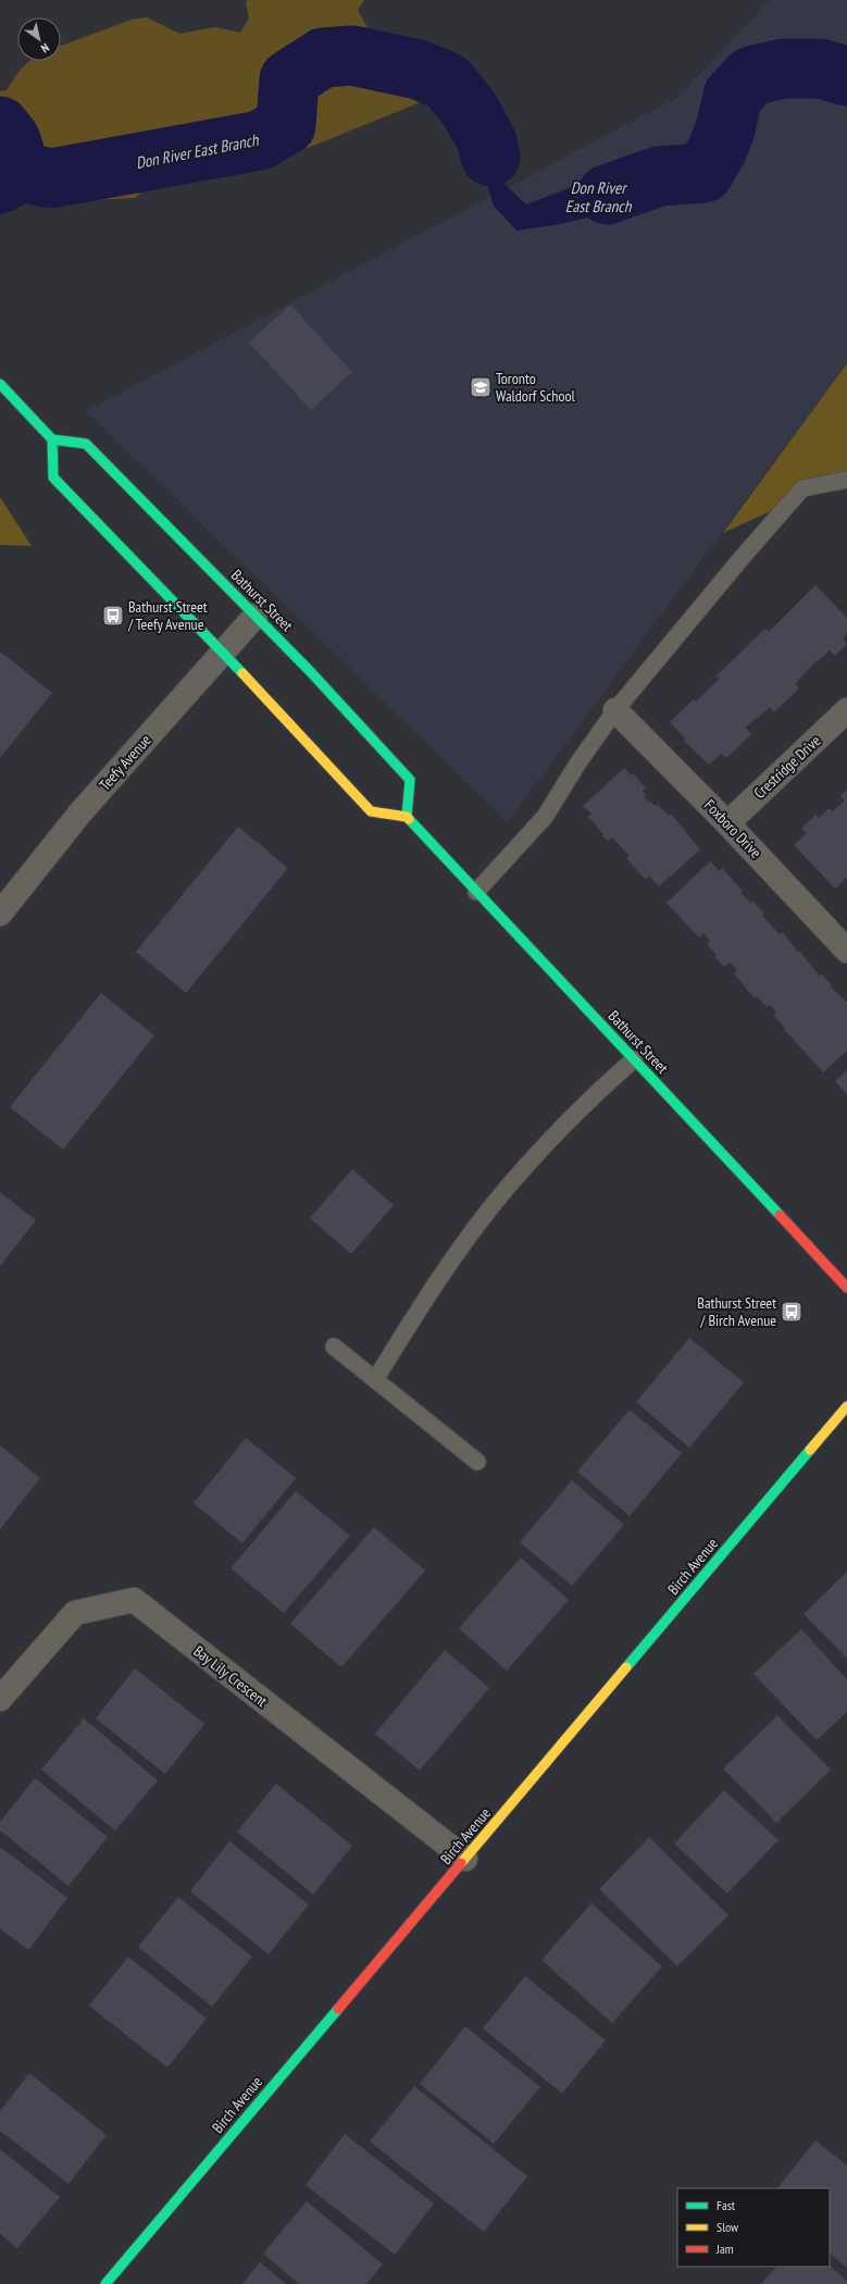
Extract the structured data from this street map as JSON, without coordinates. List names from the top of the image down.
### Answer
{
  "streets": {
    "main road": ["Bathurst Street", "Birch Avenue"],
    "street": [
      "Teefy Avenue",
      "Crestridge Drive",
      "Foxboro Drive",
      "Bay Lily Crescent"
    ]
  },
  "crossings": [
    ["Bathurst Street", "Teefy Avenue"],
    ["Crestridge Drive", "Foxboro Drive"],
    ["Birch Avenue", "Bay Lily Crescent"]
  ],
  "water": ["Don River East Branch"],
  "places": {
    "school or university": ["Toronto Waldorf School"],
    "bus stop": ["Bathurst Street / Teefy Avenue", "Bathurst Street / Birch Avenue"]
  },
  "legend": ["Fast", "Slow", "Jam"],
  "north": "bottom right"
}
